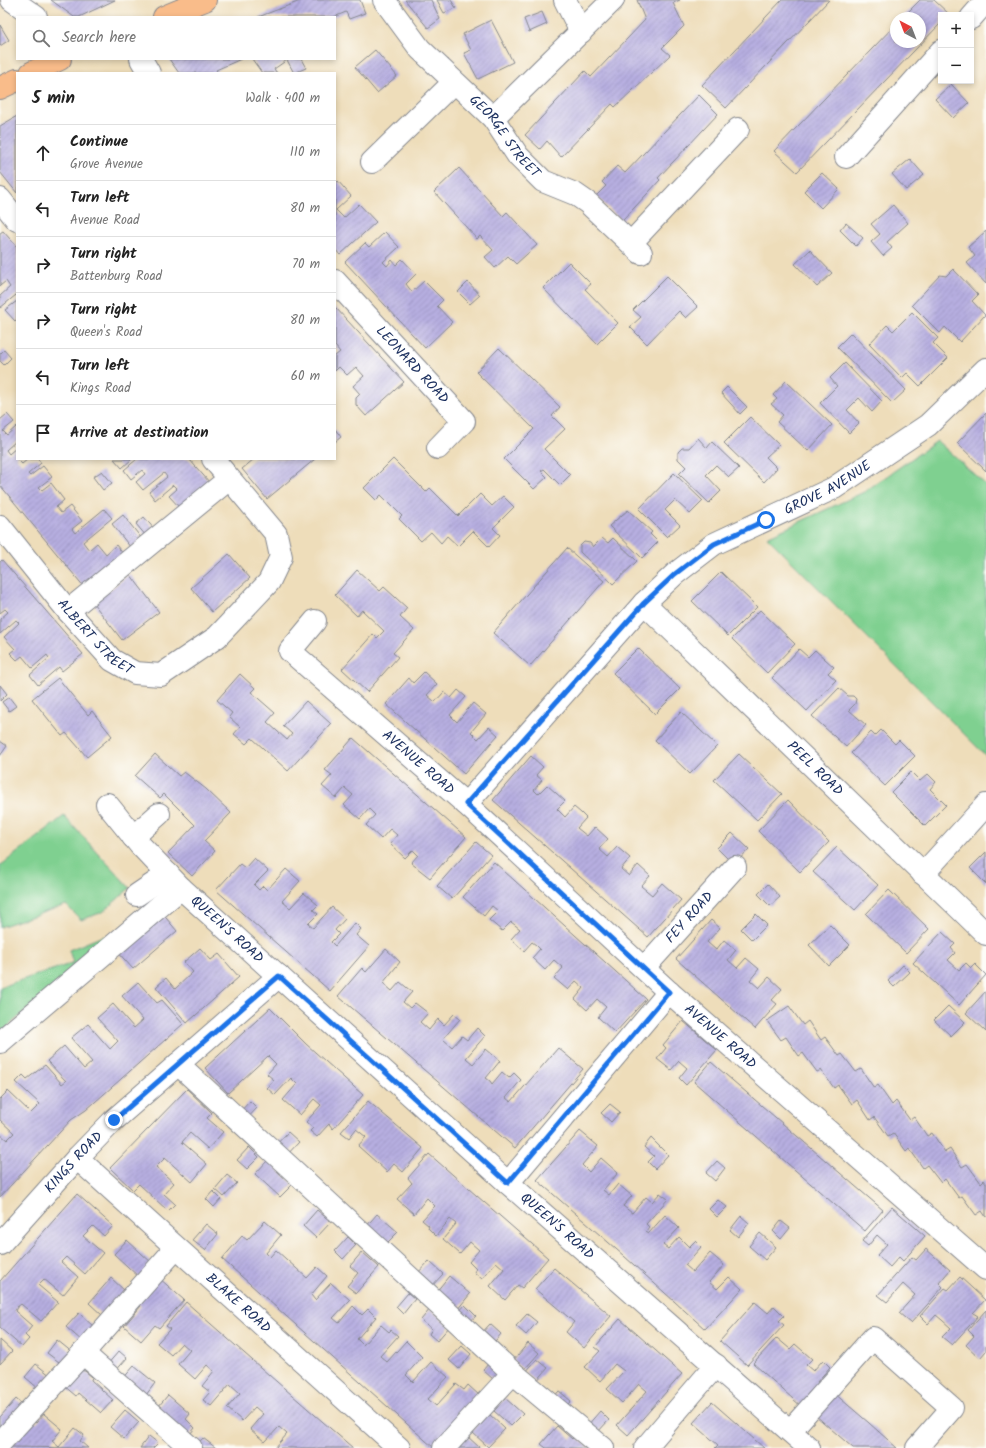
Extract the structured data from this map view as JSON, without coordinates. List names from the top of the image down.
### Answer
{
  "streets": {
    "street": [
      "GEORGE STREET",
      "LEONARD ROAD",
      "GROVE AVENUE",
      "ALBERT STREET",
      "AVENUE ROAD",
      "PEEL ROAD",
      "FEY ROAD",
      "QUEEN'S ROAD",
      "KINGS ROAD",
      "BLAKE ROAD"
    ]
  },
  "crossings": [
    ["GROVE AVENUE", "AVENUE ROAD"],
    ["GROVE AVENUE", "PEEL ROAD"],
    ["AVENUE ROAD", "FEY ROAD"],
    ["QUEEN'S ROAD", "KINGS ROAD"],
    ["KINGS ROAD", "BLAKE ROAD"]
  ],
  "north": "top left",
  "page": {
    "map_buttons": ["+", "−"],
    "search": "Search here",
    "heading": ["5 min", "Walk · 400 m"],
    "list": [
      ["Continue", "Grove Avenue", "110 m"],
      ["Turn left", "Avenue Road", "80 m"],
      ["Turn right", "Battenburg Road", "70 m"],
      ["Turn right", "Queen's Road", "80 m"],
      ["Turn left", "Kings Road", "60 m"],
      "Arrive at destination"
    ]
  }
}
